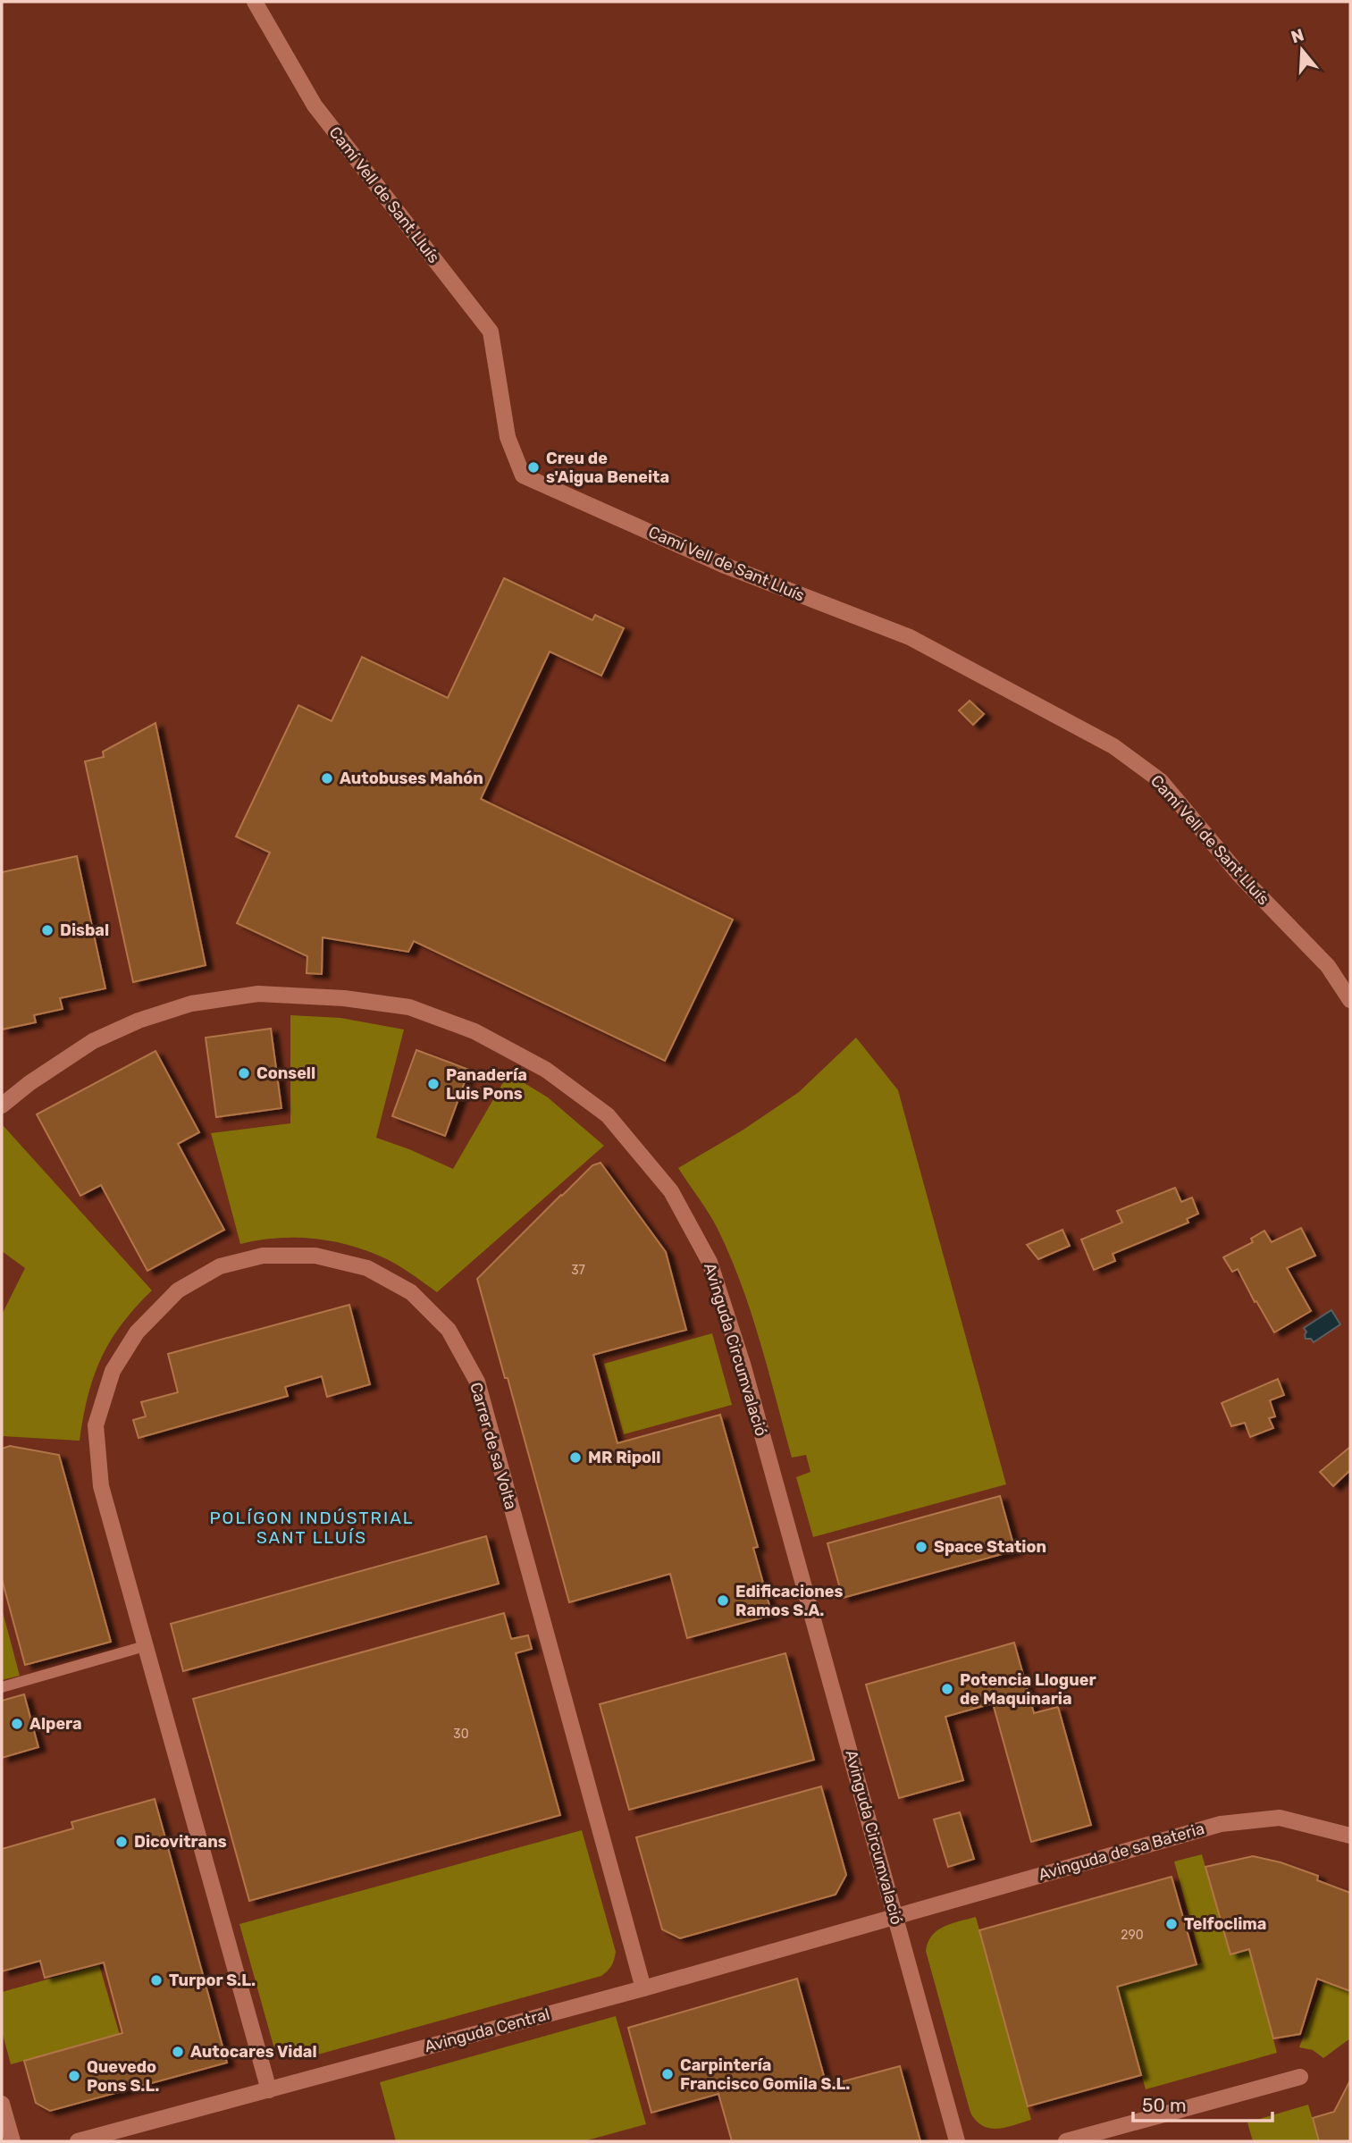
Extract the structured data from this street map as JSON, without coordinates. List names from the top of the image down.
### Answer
{
  "streets": {
    "street": [
      "Camí Vell de Sant Lluís",
      "Avinguda Circumvalació",
      "Carrer de sa Volta",
      "Avinguda de sa Bateria",
      "Avinguda Central"
    ]
  },
  "crossings": [
    ["Avinguda Circumvalació", "Avinguda de sa Bateria"],
    ["Avinguda Circumvalació", "Avinguda Central"],
    ["Carrer de sa Volta", "Avinguda Central"],
    ["Avinguda de sa Bateria", "Avinguda Central"]
  ],
  "districts": ["POLÍGON INDÚSTRIAL SANT LLUÍS"],
  "places": [
    "Creu de s'Aigua Beneita",
    "Autobuses Mahón",
    "Disbal",
    "Consell",
    "Panadería Luis Pons",
    "MR Ripoll",
    "Space Station",
    "Edificaciones Ramos S.A.",
    "Potencia Lloguer de Maquinaria",
    "Alpera",
    "Dicovitrans",
    "Telfoclima",
    "Turpor S.L.",
    "Autocares Vidal",
    "Carpintería Francisco Gomila S.L.",
    "Quevedo Pons S.L."
  ],
  "house_numbers": ["37", "30", "290"],
  "scale_bar": "50 m",
  "north": "top"
}
